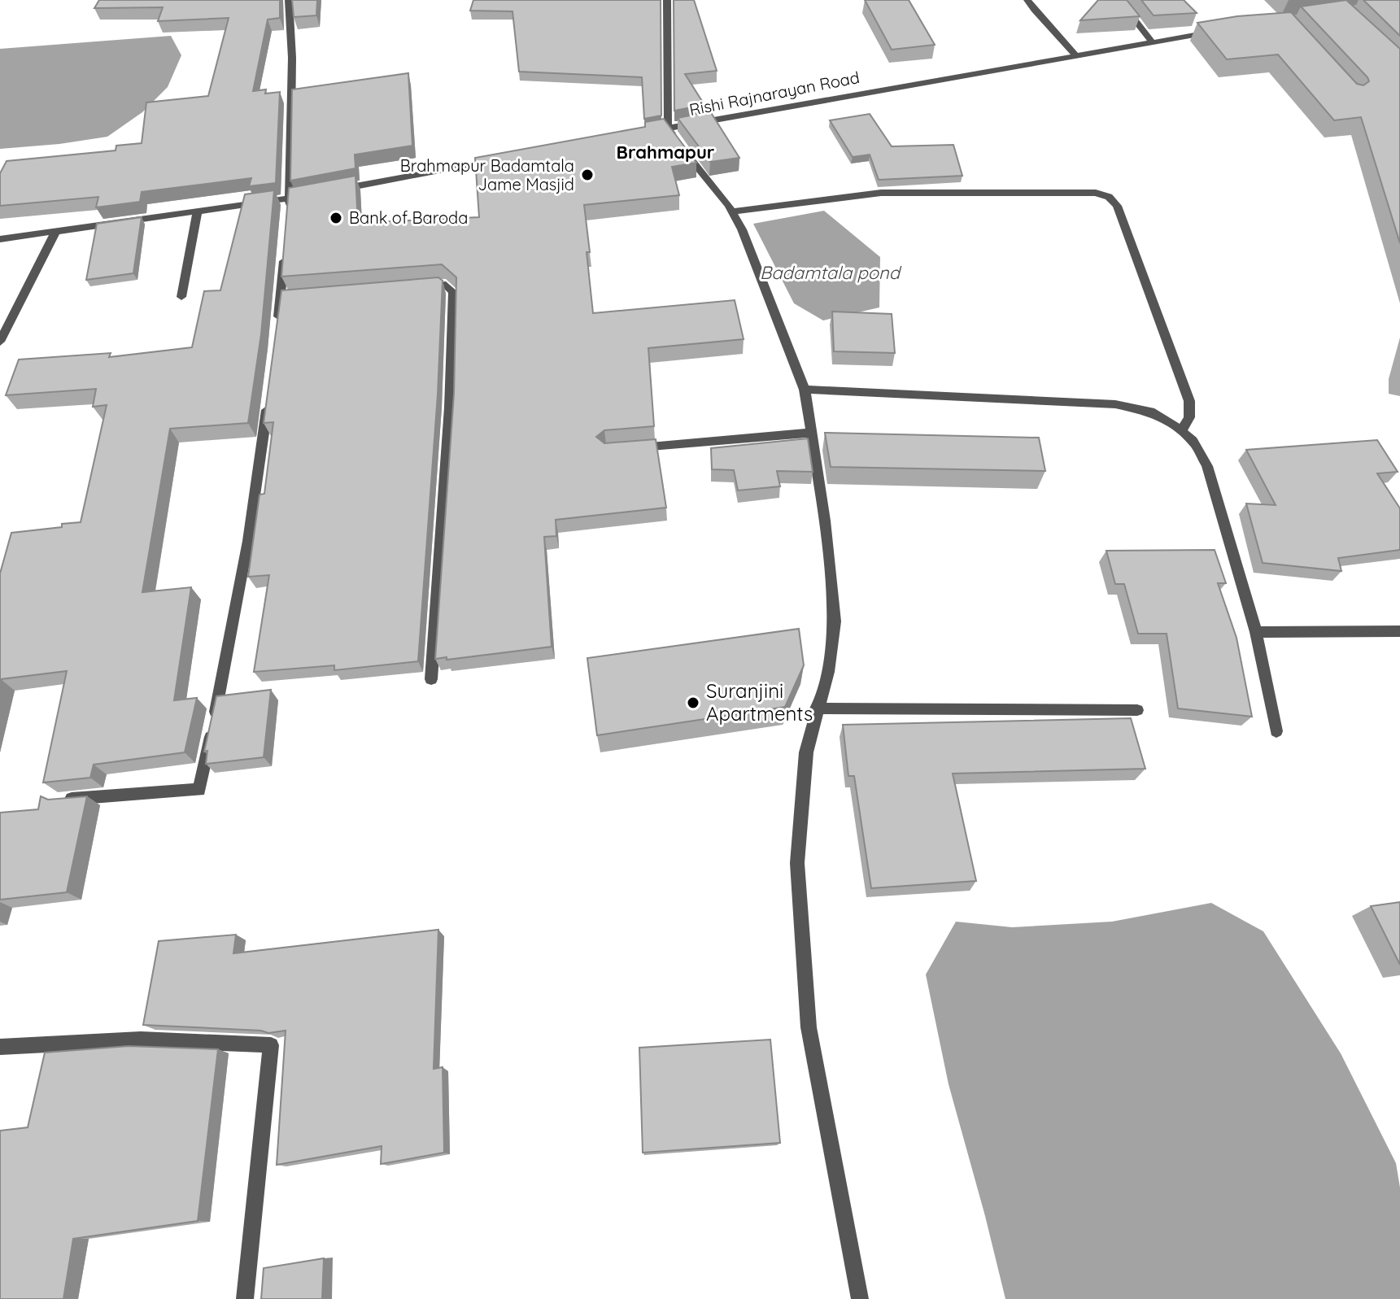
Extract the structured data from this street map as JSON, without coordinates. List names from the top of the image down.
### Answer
{
  "streets": {
    "street": ["Rishi Rajnarayan Road"]
  },
  "districts": ["Brahmapur"],
  "water": ["Badamtala pond"],
  "places": ["Brahmapur Badamtala Jame Masjid", "Bank of Baroda", "Suranjini Apartments"]
}
